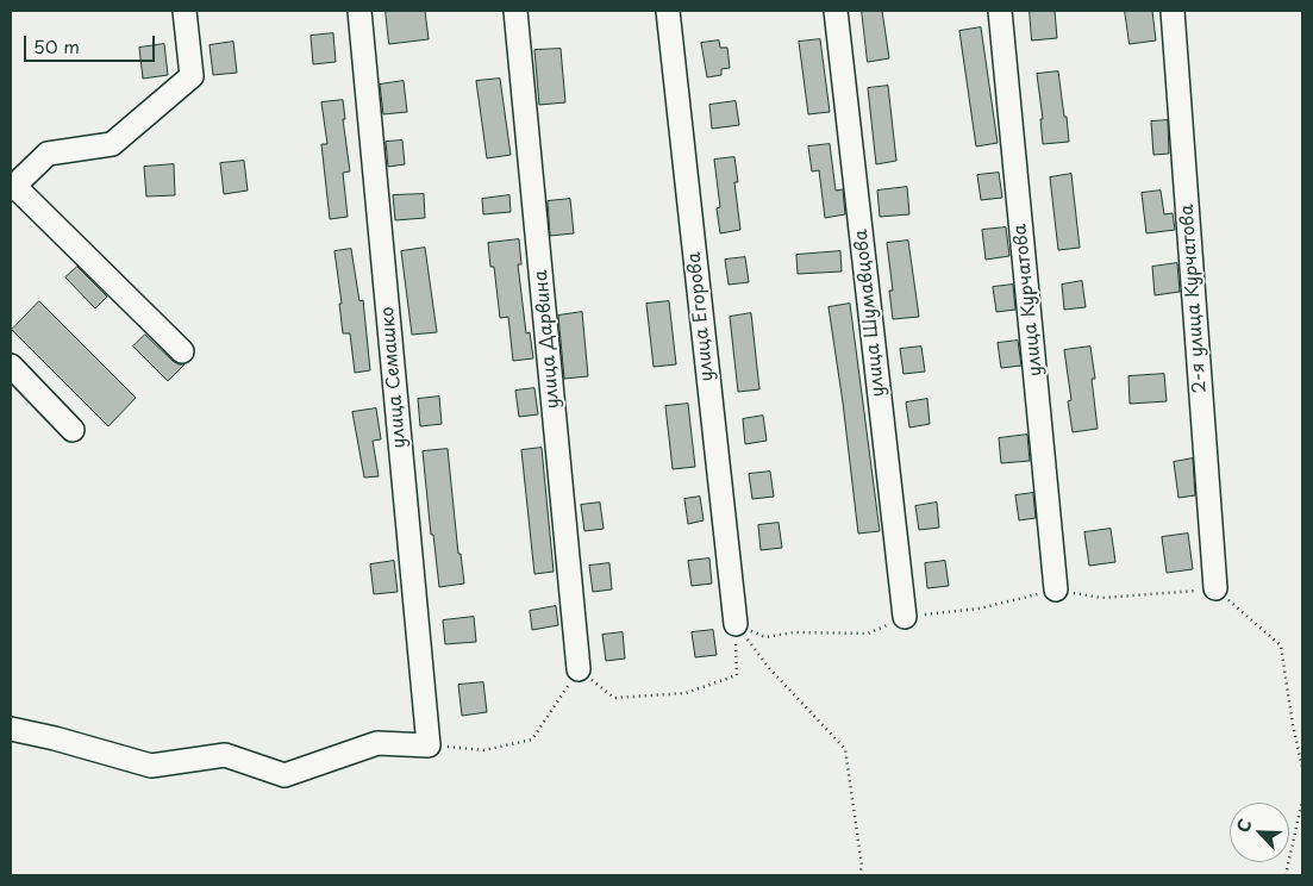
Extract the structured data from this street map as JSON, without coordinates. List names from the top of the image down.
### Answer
{
  "streets": {
    "street": [
      "2-я улица Курчатова",
      "улица Курчатова",
      "улица Шумавцова",
      "улица Егорова",
      "улица Дарвина",
      "улица Семашко"
    ]
  },
  "scale_bar": "50 m",
  "north": "top left"
}
